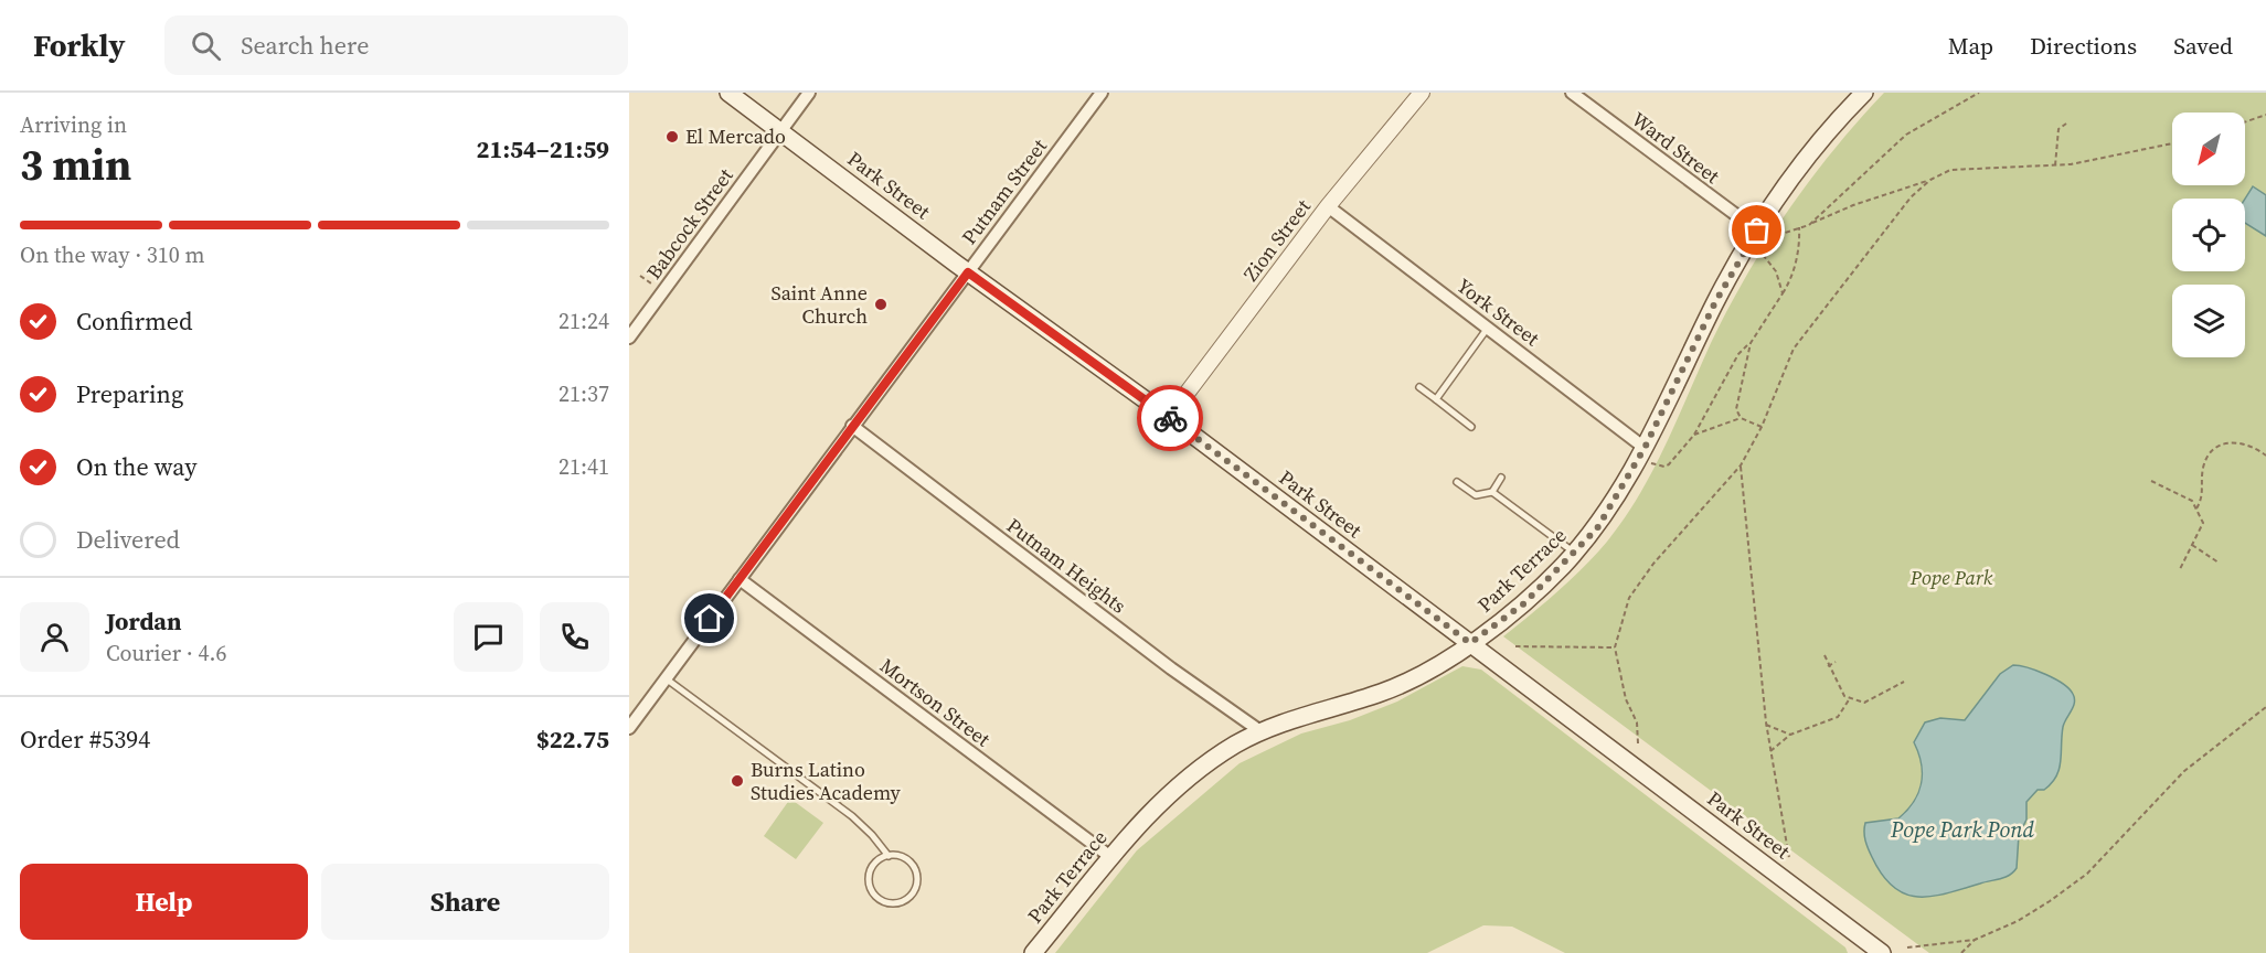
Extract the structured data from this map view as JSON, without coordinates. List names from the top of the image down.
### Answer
{
  "streets": {
    "main road": ["Park Street", "Park Terrace"],
    "street": [
      "Ward Street",
      "Putnam Street",
      "Babcock Street",
      "Zion Street",
      "York Street",
      "Putnam Heights",
      "Mortson Street"
    ]
  },
  "crossings": [
    ["Ward Street", "Park Terrace"],
    ["Park Street", "Putnam Street"],
    ["Park Street", "Babcock Street"],
    ["Park Street", "Zion Street"],
    ["Park Street", "Park Terrace"],
    ["Putnam Street", "Putnam Heights"],
    ["Putnam Street", "Mortson Street"],
    ["Zion Street", "York Street"],
    ["York Street", "Park Terrace"],
    ["Putnam Heights", "Park Terrace"],
    ["Park Terrace", "Mortson Street"]
  ],
  "water": ["Pope Park Pond"],
  "parks": ["Pope Park"],
  "places": ["El Mercado", "Saint Anne Church", "Burns Latino Studies Academy"],
  "north": "bottom left",
  "page": {
    "header": "Forkly",
    "search": "Search here",
    "nav": ["Map", "Directions", "Saved"],
    "heading": ["3 min", "Arriving in", "21:54–21:59"],
    "panel": [
      "Jordan",
      "Courier · 4.6",
      "Order #5394",
      "$22.75"
    ],
    "bar": "On the way · 310 m",
    "list": [
      ["Confirmed", "21:24"],
      ["Preparing", "21:37"],
      ["On the way", "21:41"],
      "Delivered"
    ],
    "buttons": ["Help", "Share"]
  }
}
